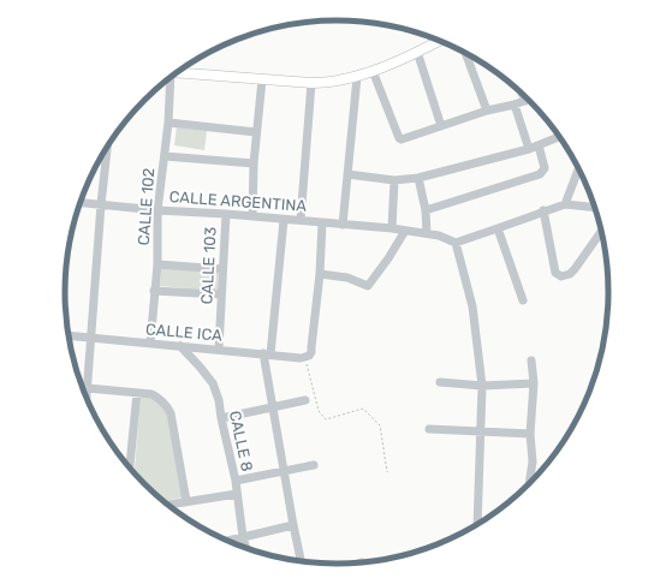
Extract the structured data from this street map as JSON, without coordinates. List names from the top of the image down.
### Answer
{
  "streets": {
    "street": [
      "CALLE ARGENTINA",
      "CALLE 102",
      "CALLE 103",
      "CALLE ICA",
      "CALLE 8"
    ]
  },
  "crossings": [
    ["CALLE ARGENTINA", "CALLE 102"],
    ["CALLE ARGENTINA", "CALLE 103"],
    ["CALLE 102", "CALLE ICA"],
    ["CALLE 103", "CALLE ICA"],
    ["CALLE ICA", "CALLE 8"]
  ]
}
